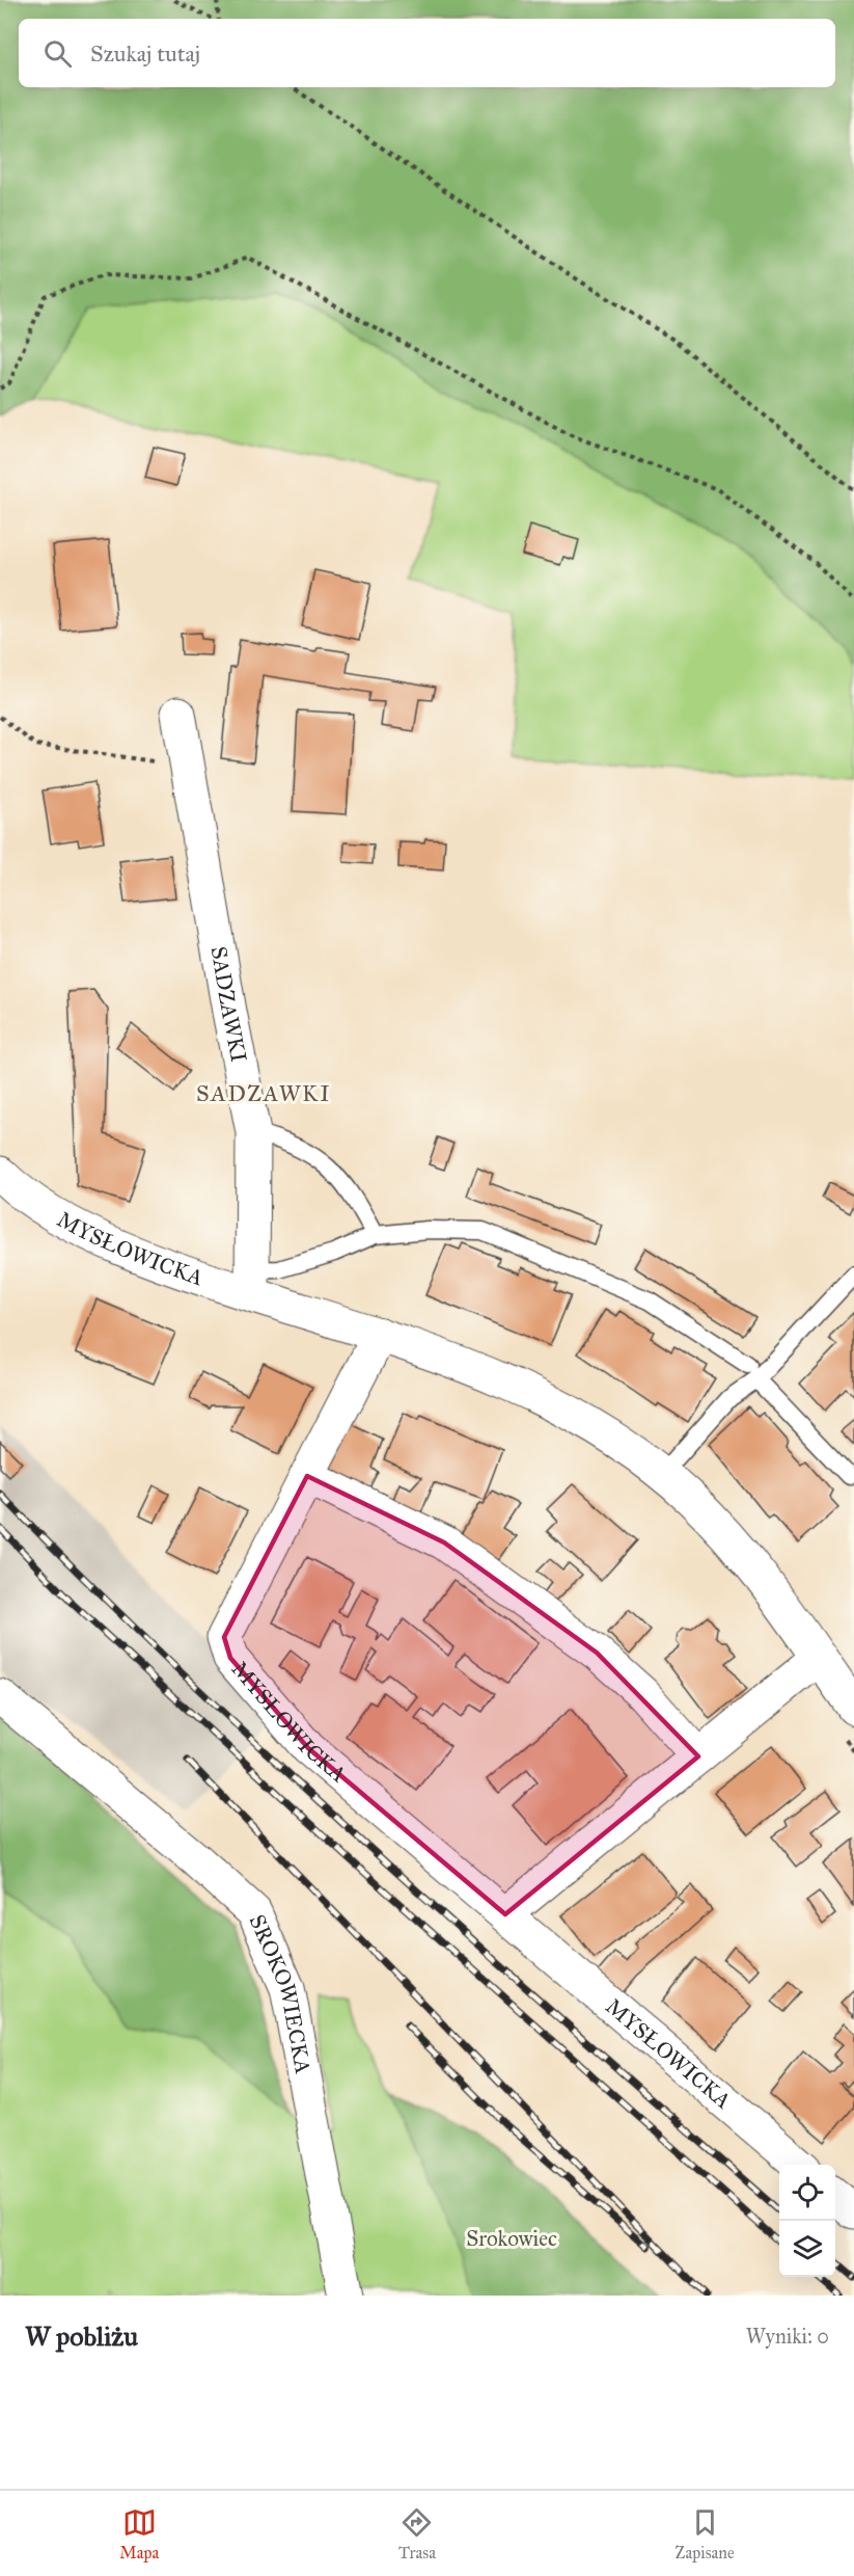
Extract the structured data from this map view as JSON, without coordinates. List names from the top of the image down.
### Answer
{
  "streets": {
    "street": ["SADZAWKI", "MYSŁOWICKA", "SROKOWIECKA"]
  },
  "crossings": [
    ["SADZAWKI", "MYSŁOWICKA"]
  ],
  "districts": ["SADZAWKI"],
  "parks": ["Srokowiec"],
  "page": {
    "search": "Szukaj tutaj",
    "heading": ["W pobliżu", "Wyniki: 0"],
    "nav": ["Mapa", "Trasa", "Zapisane"]
  }
}
